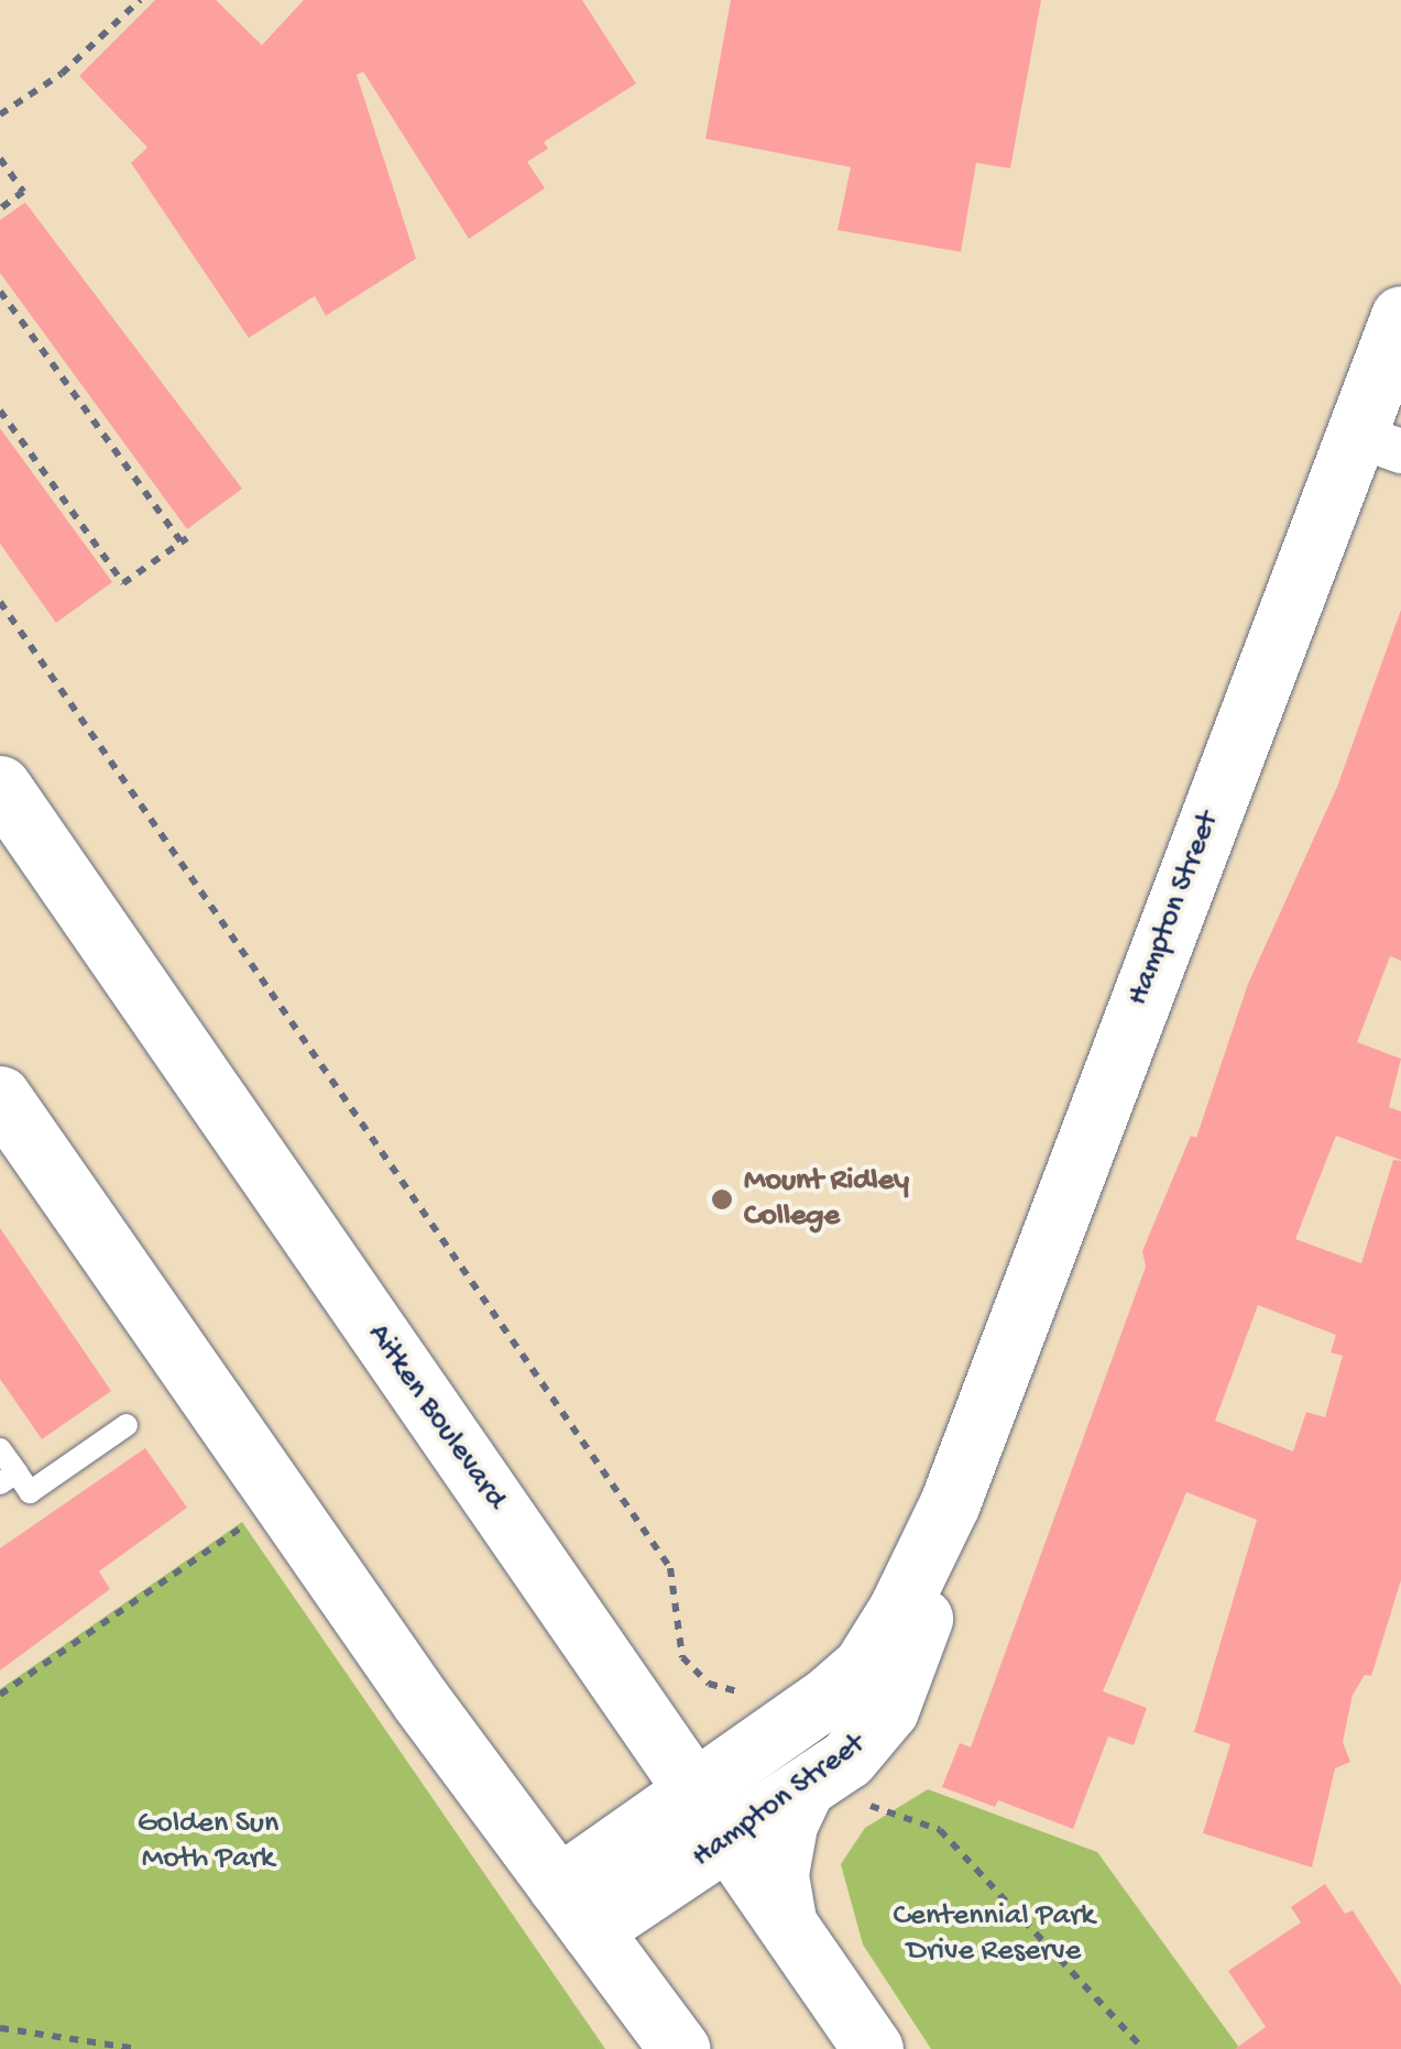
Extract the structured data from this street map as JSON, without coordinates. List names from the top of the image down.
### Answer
{
  "streets": {
    "main road": ["Hampton Street", "Aitken Boulevard"]
  },
  "crossings": [
    ["Hampton Street", "Aitken Boulevard"]
  ],
  "parks": ["Golden Sun Moth Park", "Centennial Park Drive Reserve"],
  "places": ["Mount Ridley College"]
}
